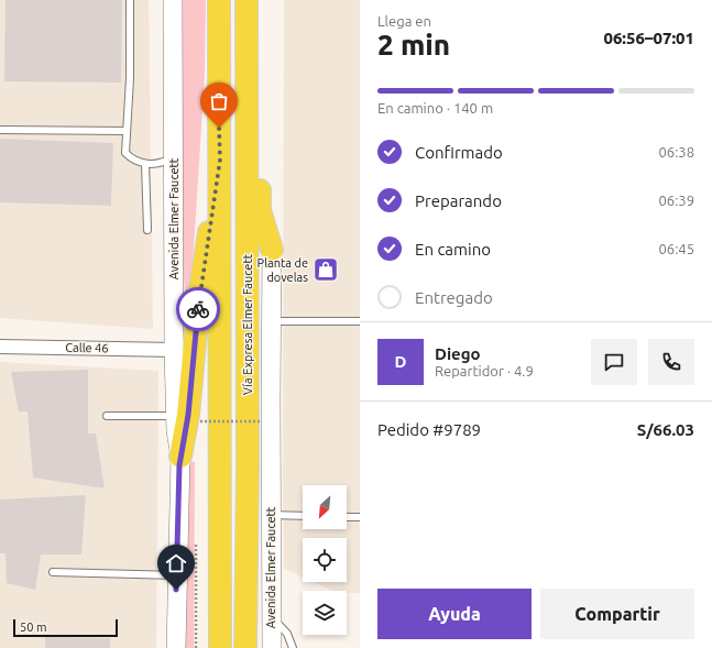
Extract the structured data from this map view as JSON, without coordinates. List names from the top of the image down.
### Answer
{
  "streets": {
    "highway": ["Vía Expresa Elmer Faucett"],
    "main road": ["Avenida Elmer Faucett"],
    "street": ["Calle 46"]
  },
  "crossings": [
    ["Avenida Elmer Faucett", "Calle 46"]
  ],
  "places": {
    "shop": ["Planta de dovelas"]
  },
  "scale_bar": "50 m",
  "north": "bottom left",
  "page": {
    "heading": ["2 min", "Llega en", "06:56–07:01"],
    "panel": [
      "Diego",
      "Repartidor · 4.9",
      "Pedido #9789",
      "S/66.03"
    ],
    "bar": "En camino · 140 m",
    "list": [
      ["Confirmado", "06:38"],
      ["Preparando", "06:39"],
      ["En camino", "06:45"],
      "Entregado"
    ],
    "round": "D",
    "buttons": ["Ayuda", "Compartir"],
    "scale": "50 m"
  }
}
